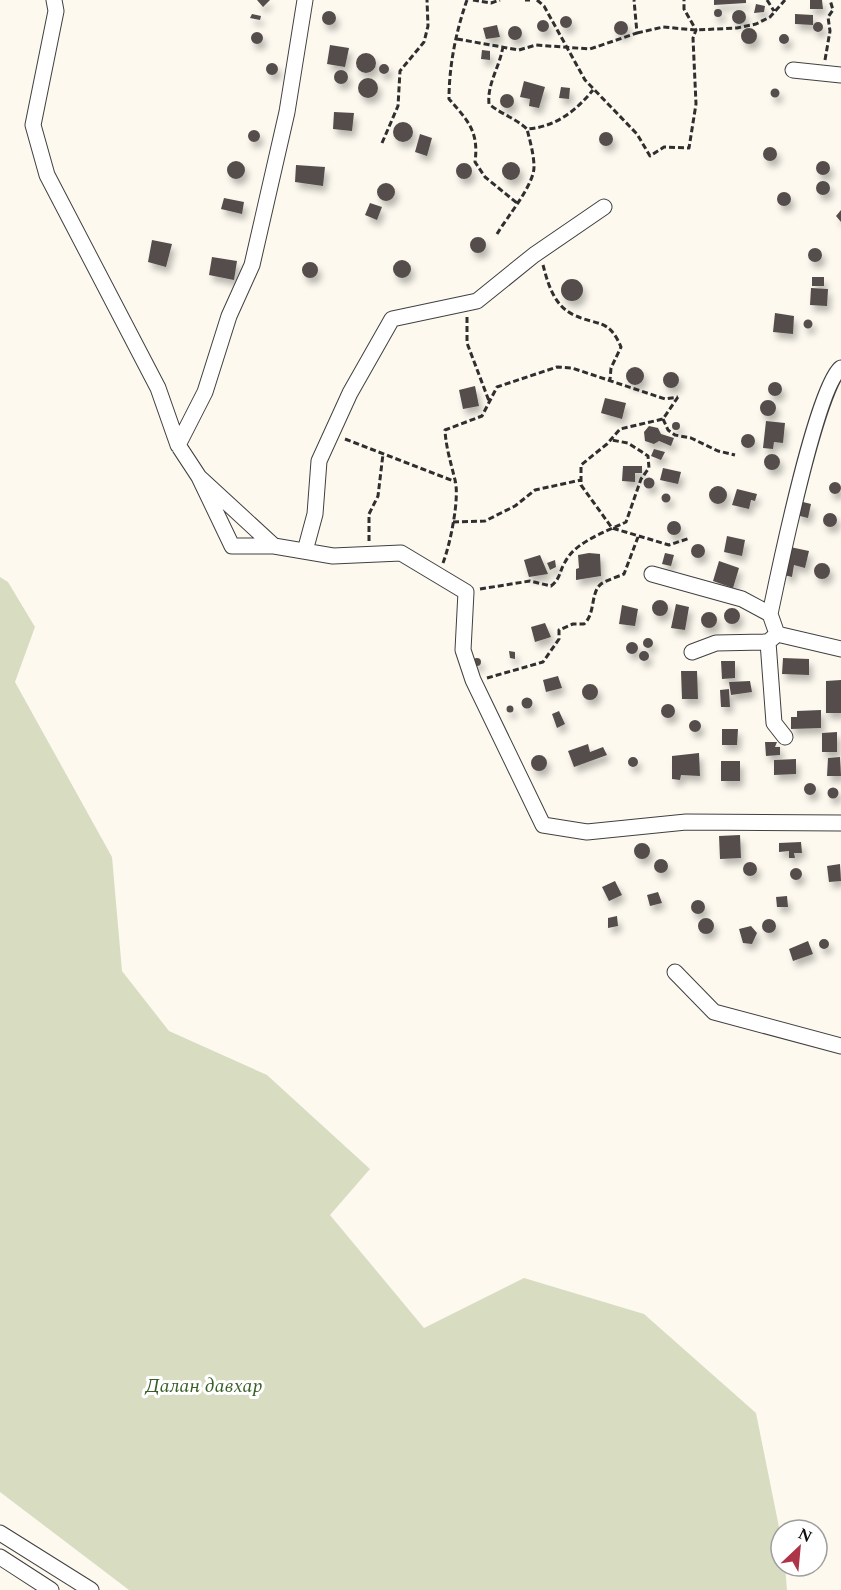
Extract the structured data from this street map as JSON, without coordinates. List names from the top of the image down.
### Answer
{
  "parks": ["Далан давхар"],
  "north": "top right"
}
